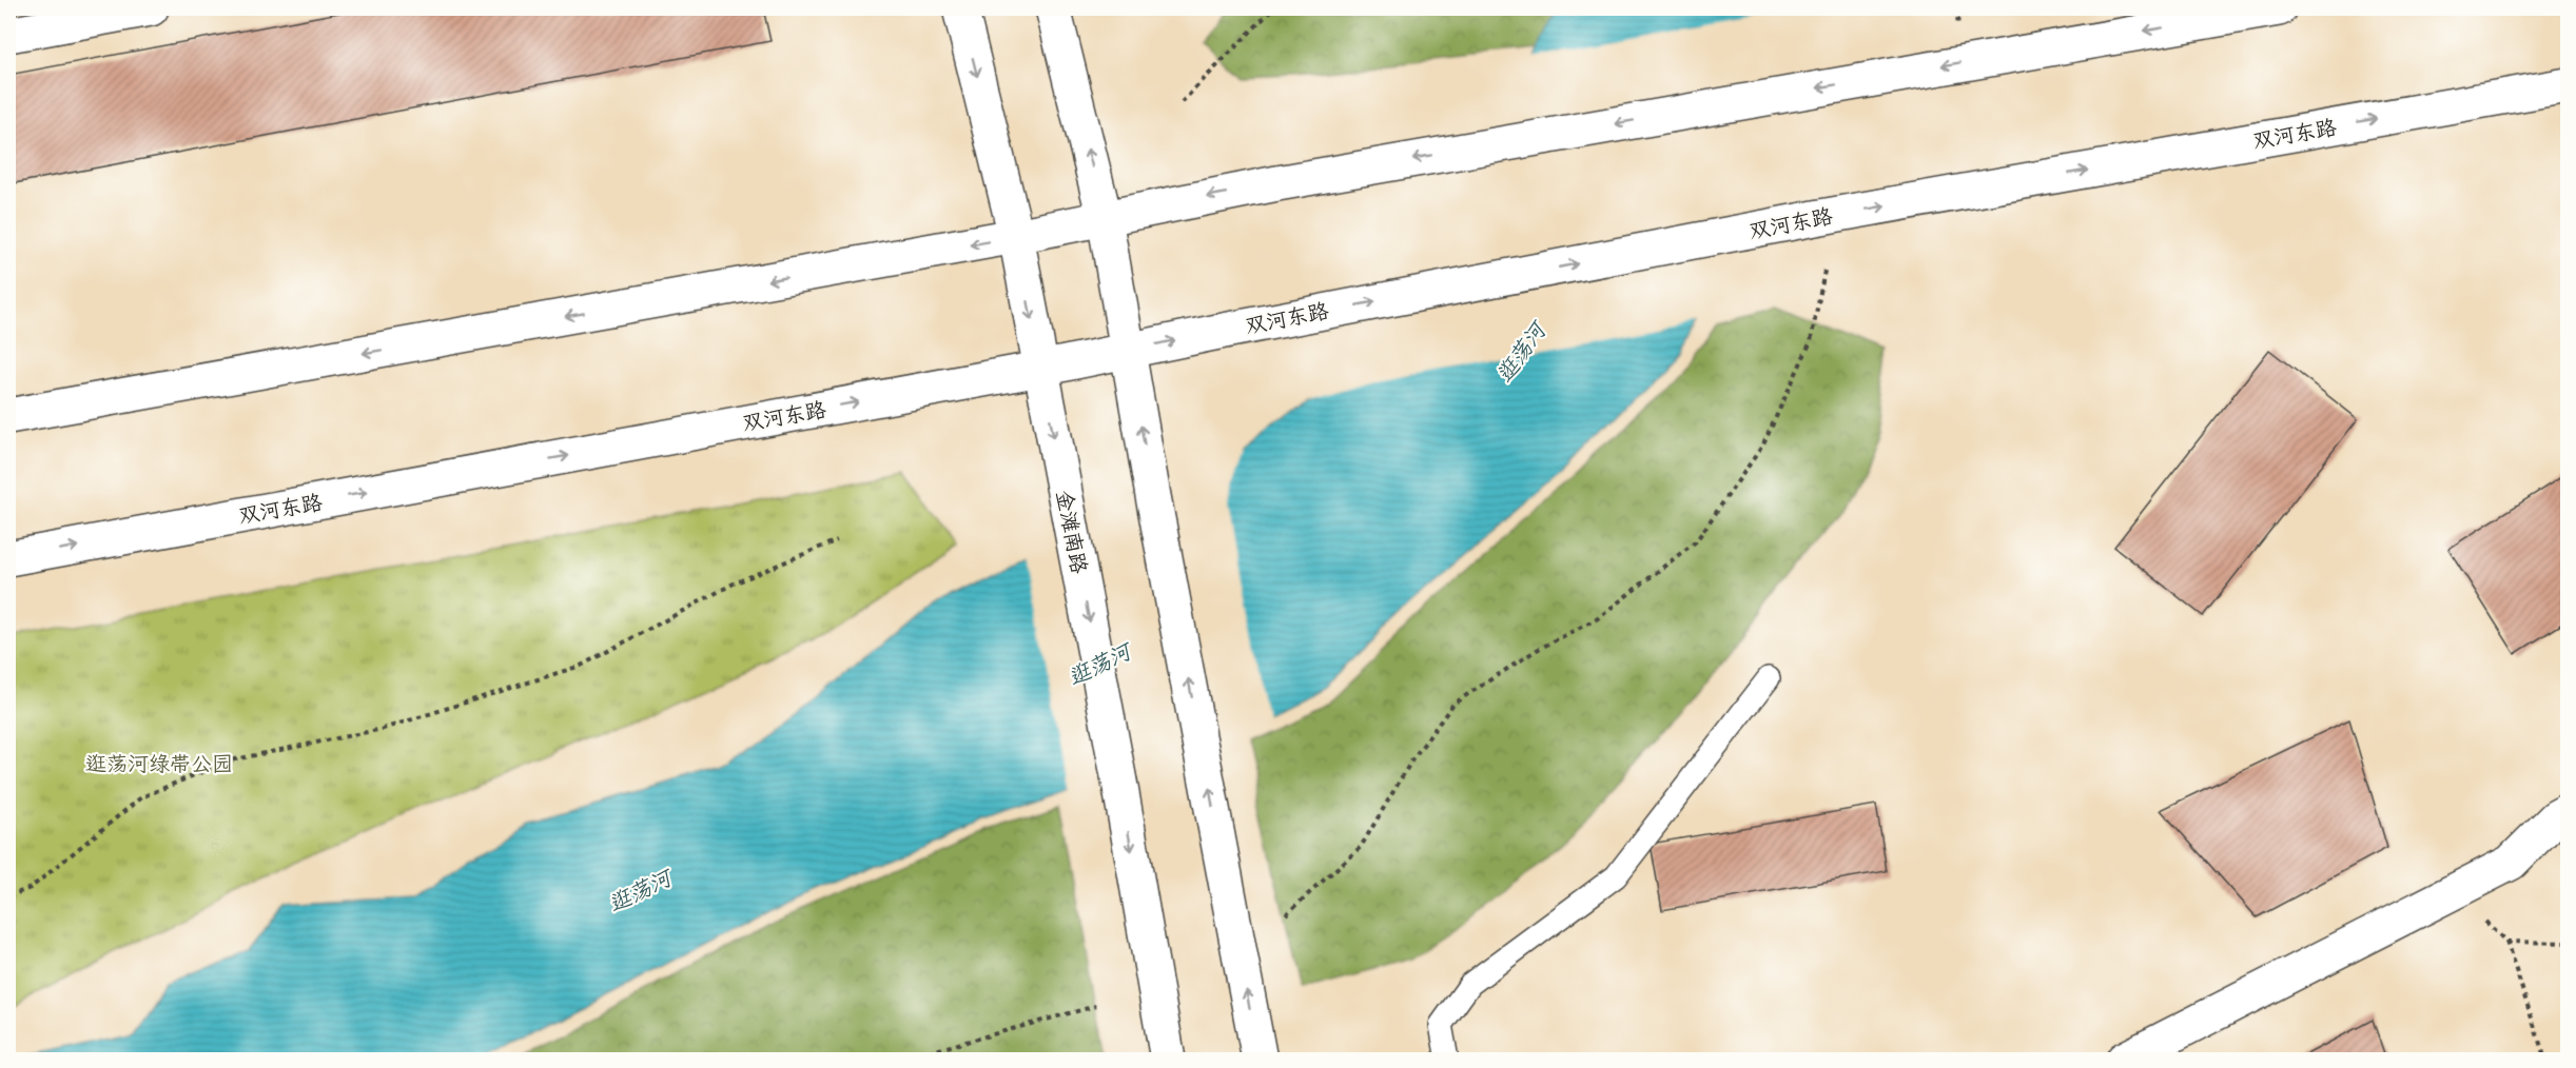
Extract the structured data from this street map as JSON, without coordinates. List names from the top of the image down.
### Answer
{
  "streets": {
    "street": ["双河东路", "金滩南路"]
  },
  "crossings": [
    ["双河东路", "金滩南路"]
  ],
  "water": ["逛荡河"],
  "parks": ["逛荡河绿带公园"]
}
